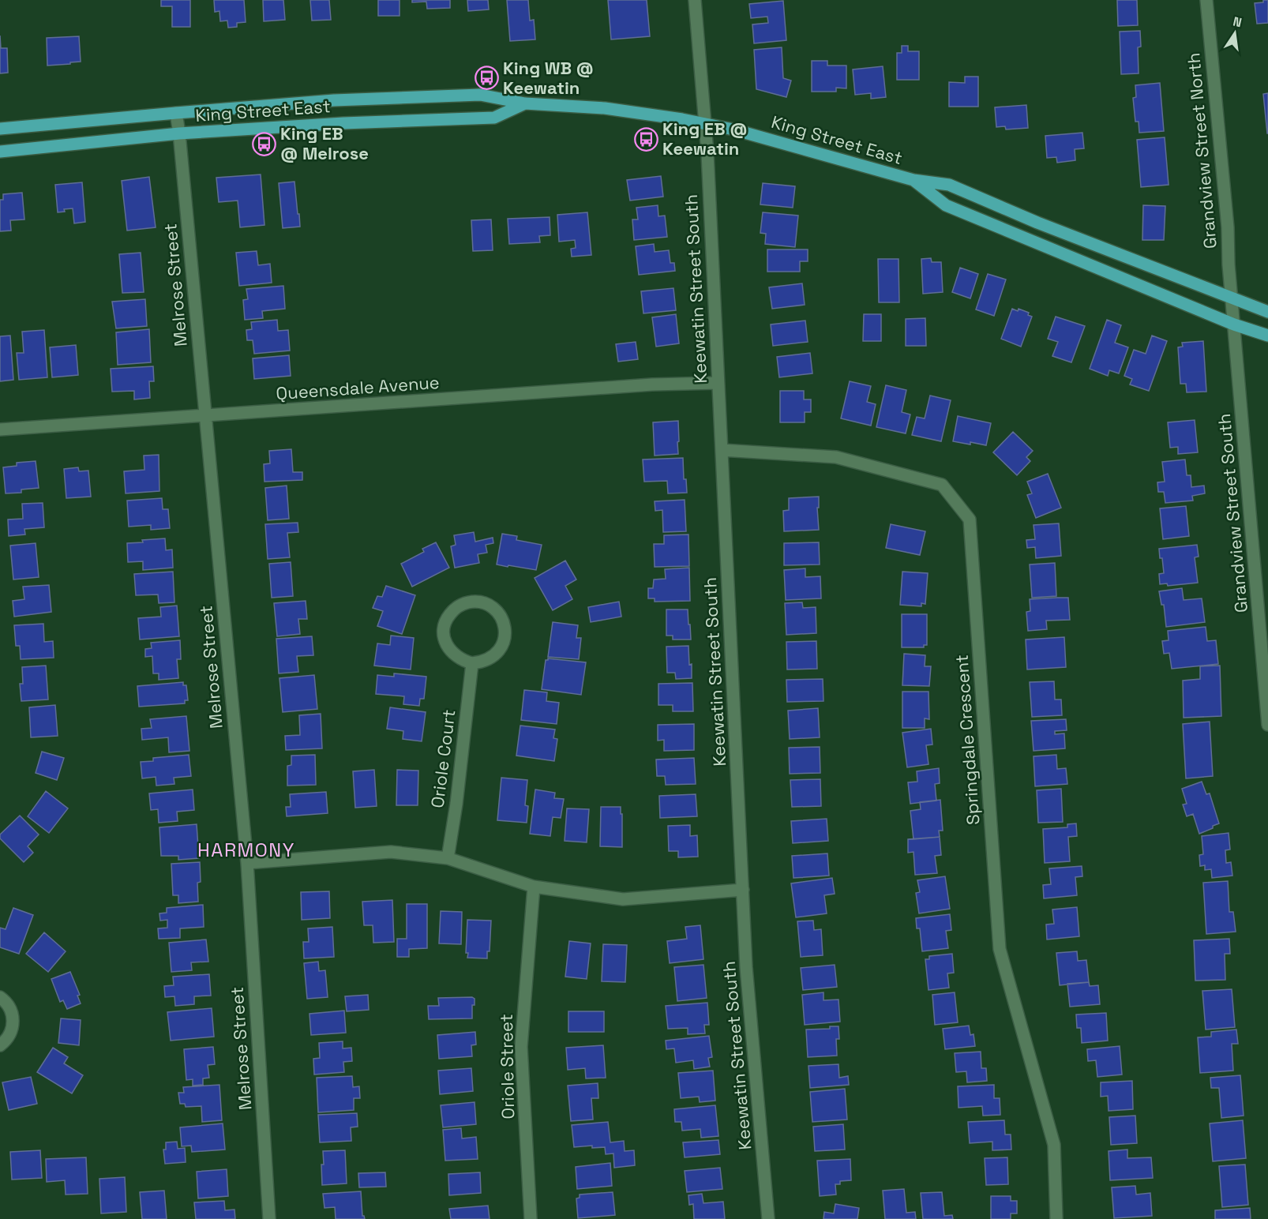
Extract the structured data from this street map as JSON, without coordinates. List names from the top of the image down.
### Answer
{
  "streets": {
    "main road": ["King Street East"],
    "street": [
      "Grandview Street North",
      "Melrose Street",
      "Keewatin Street South",
      "Queensdale Avenue",
      "Grandview Street South",
      "Springdale Crescent",
      "Oriole Court",
      "Oriole Street"
    ]
  },
  "crossings": [
    ["King Street East", "Grandview Street North"],
    ["King Street East", "Melrose Street"],
    ["King Street East", "Keewatin Street South"],
    ["King Street East", "Grandview Street South"],
    ["Grandview Street North", "Grandview Street South"],
    ["Melrose Street", "Queensdale Avenue"],
    ["Keewatin Street South", "Queensdale Avenue"],
    ["Keewatin Street South", "Springdale Crescent"]
  ],
  "districts": ["HARMONY"],
  "places": {
    "bus stop": ["King WB @ Keewatin", "King EB @ Keewatin", "King EB @ Melrose"]
  },
  "north": "top"
}
